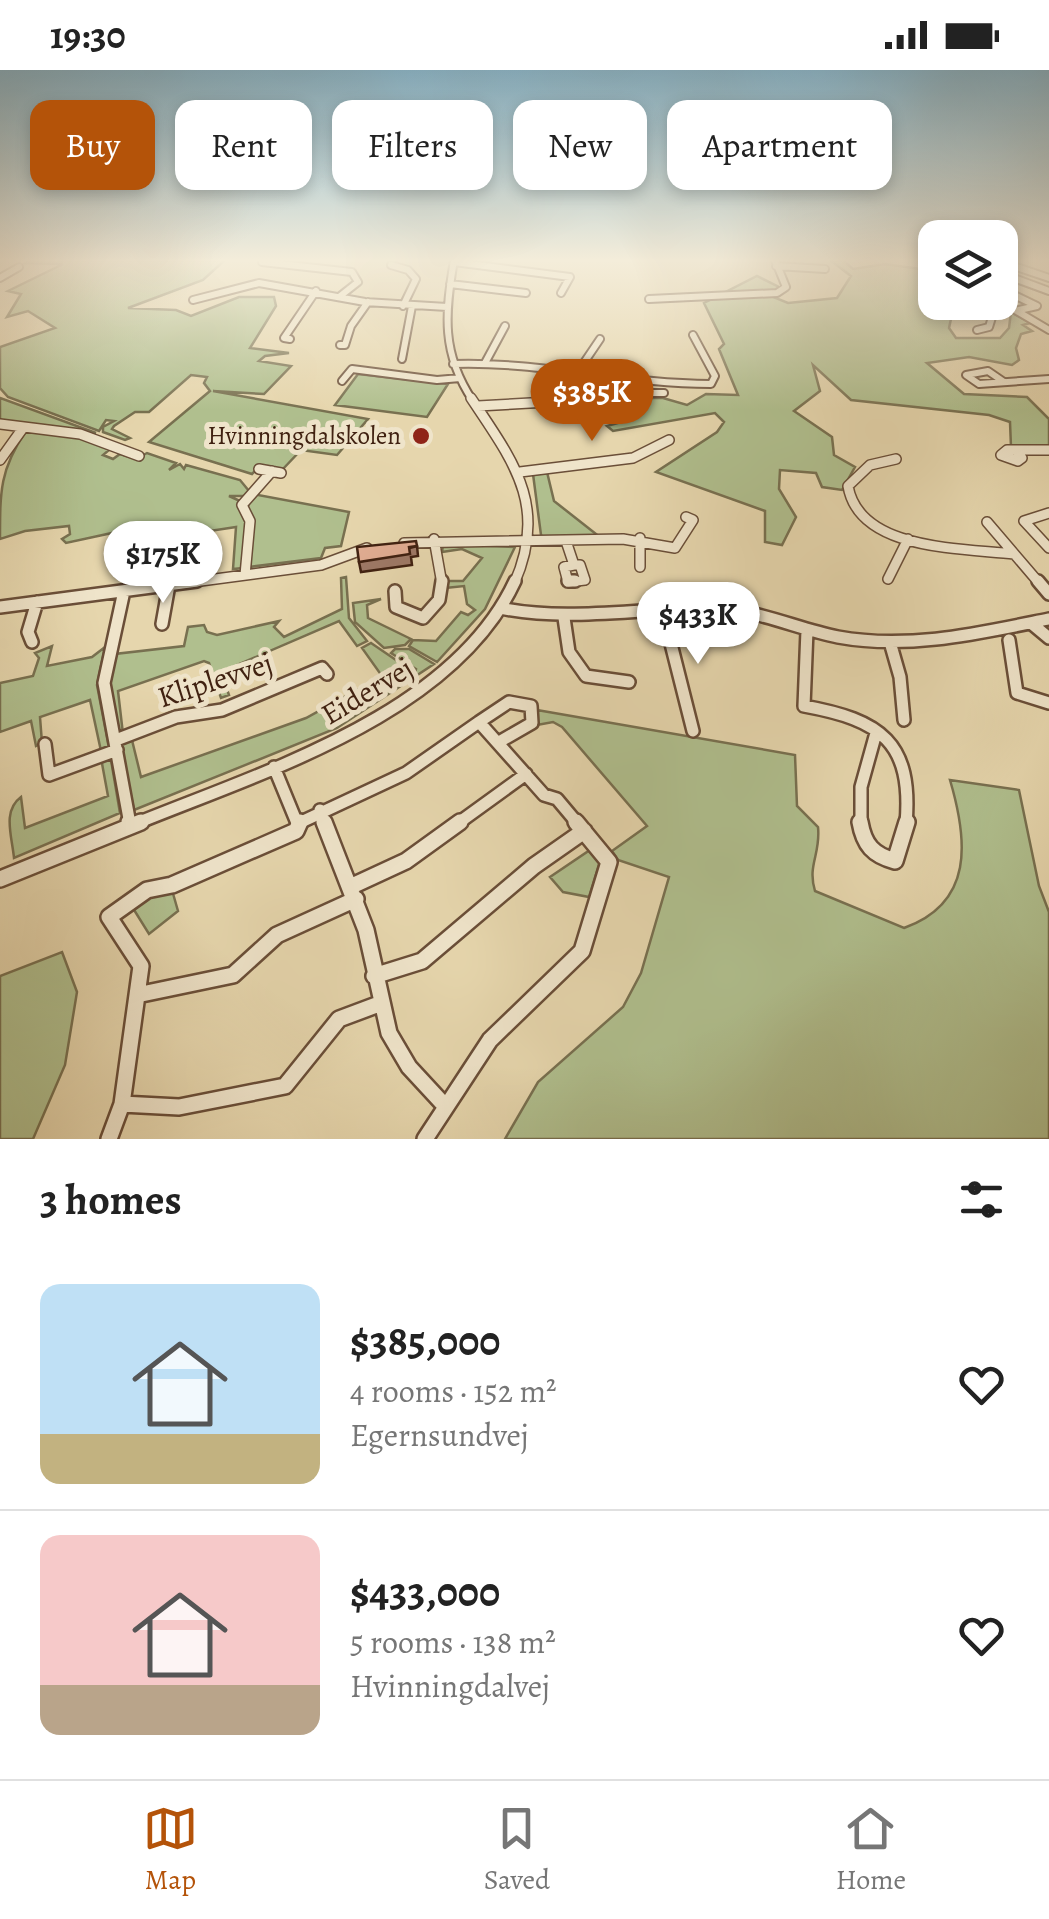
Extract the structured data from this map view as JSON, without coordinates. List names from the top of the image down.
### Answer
{
  "streets": {
    "street": ["Kliplevvej", "Eidervej"]
  },
  "places": ["Hvinningdalskolen"],
  "page": {
    "status": "19:30",
    "chip": [
      "Buy",
      "Rent",
      "Filters",
      "New",
      "Apartment"
    ],
    "price": ["$385K", "$175K", "$433K"],
    "heading": "3 homes",
    "list": [
      {
        "name": "$385,000",
        "note": "4 rooms · 152 m² · Egernsundvej"
      },
      {
        "name": "$433,000",
        "note": "5 rooms · 138 m² · Hvinningdalvej"
      }
    ],
    "tabs": ["Map", "Saved", "Home"]
  }
}
